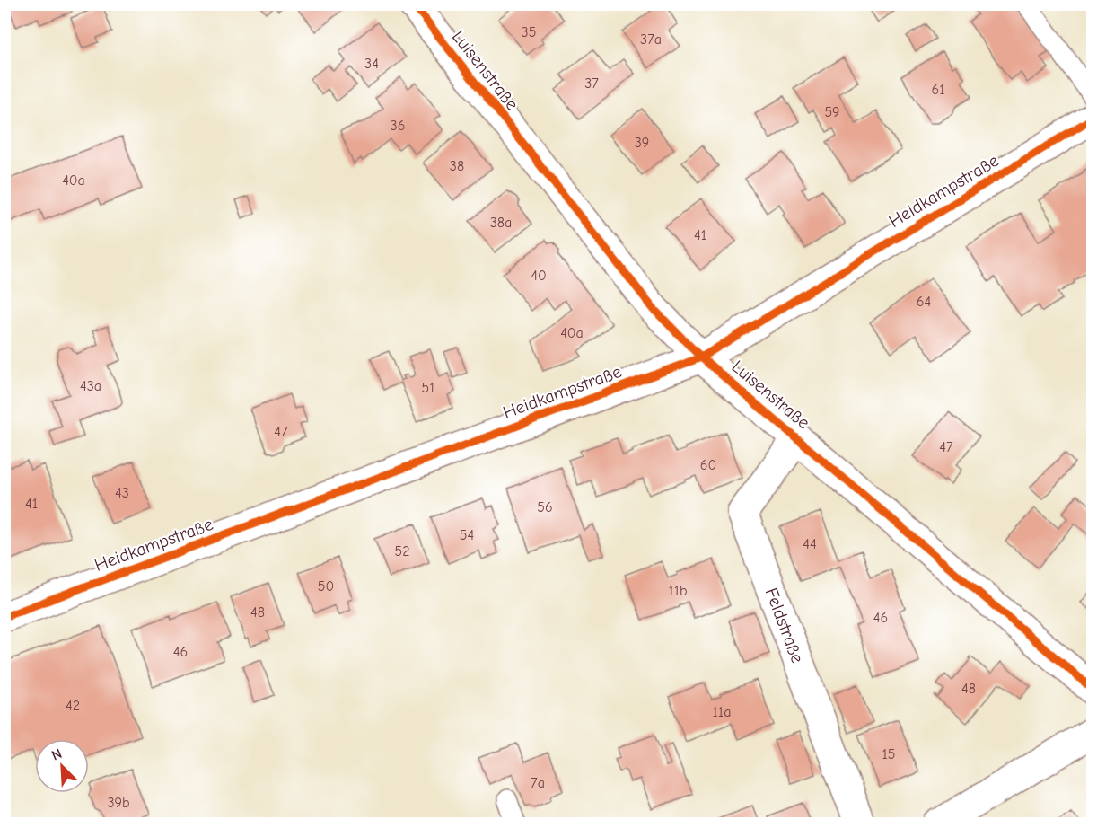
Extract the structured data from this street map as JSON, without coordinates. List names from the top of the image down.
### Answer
{
  "streets": {
    "street": ["Luisenstraße", "Heidkampstraße", "Feldstraße"]
  },
  "crossings": [
    ["Luisenstraße", "Heidkampstraße"],
    ["Luisenstraße", "Feldstraße"]
  ],
  "house_numbers": [
    "35",
    "37a",
    "34",
    "37",
    "61",
    "59",
    "36",
    "39",
    "38",
    "40a",
    "38a",
    "41",
    "40",
    "64",
    "40a",
    "43a",
    "51",
    "47",
    "47",
    "60",
    "43",
    "41",
    "56",
    "54",
    "44",
    "52",
    "50",
    "11b",
    "48",
    "46",
    "46",
    "48",
    "42",
    "11a",
    "15",
    "7a",
    "39b"
  ],
  "north": "top left"
}
